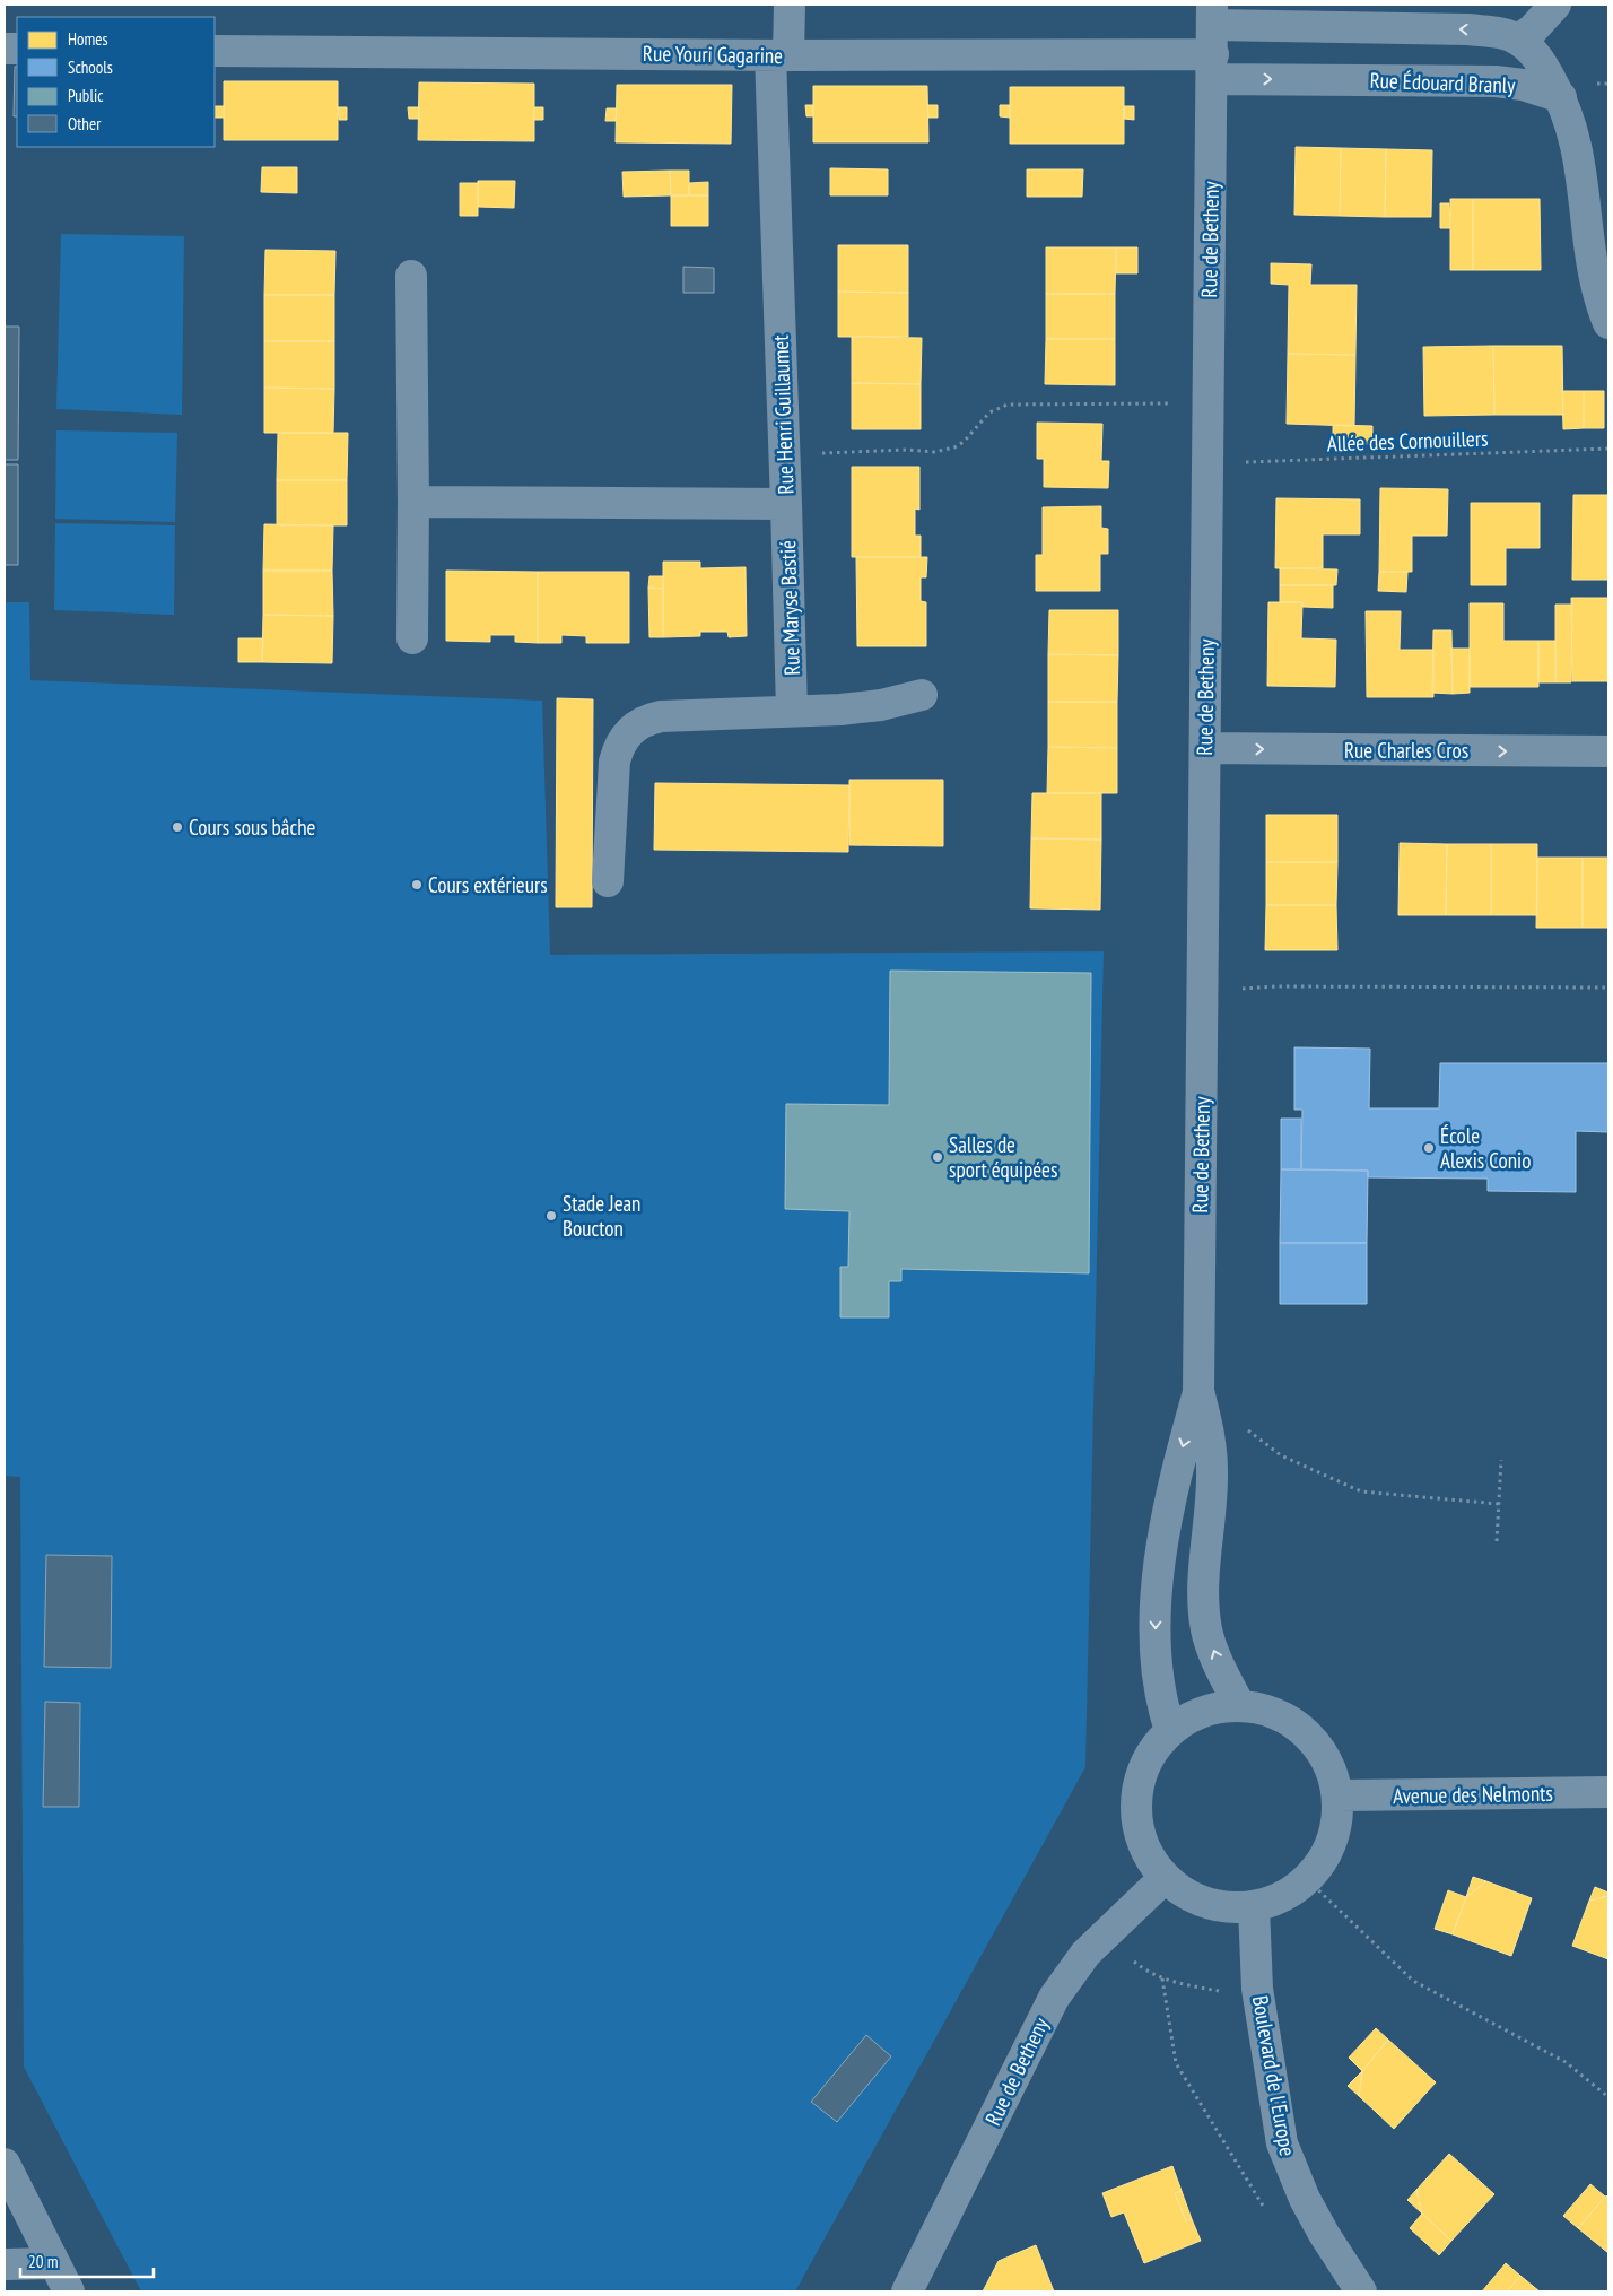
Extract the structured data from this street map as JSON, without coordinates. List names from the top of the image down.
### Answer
{
  "streets": {
    "street": [
      "Rue Youri Gagarine",
      "Rue Édouard Branly",
      "Rue de Betheny",
      "Rue Henri Guillaumet",
      "Rue Maryse Bastié",
      "Rue Charles Cros",
      "Avenue des Nelmonts",
      "Boulevard de l'Europe"
    ],
    "path": ["Allée des Cornouillers"]
  },
  "crossings": [
    ["Rue Youri Gagarine", "Rue Édouard Branly"],
    ["Rue Youri Gagarine", "Rue de Betheny"],
    ["Rue Youri Gagarine", "Rue Henri Guillaumet"],
    ["Rue Édouard Branly", "Rue de Betheny"],
    ["Rue de Betheny", "Allée des Cornouillers"],
    ["Rue de Betheny", "Rue Charles Cros"],
    ["Rue Henri Guillaumet", "Rue Maryse Bastié"]
  ],
  "one_way": ["Rue Charles Cros"],
  "places": [
    "Cours sous bâche",
    "Cours extérieurs",
    "École Alexis Conio",
    "Salles de sport équipées",
    "Stade Jean Boucton"
  ],
  "legend": [
    "Homes",
    "Schools",
    "Public",
    "Other"
  ],
  "scale_bar": "20 m"
}
